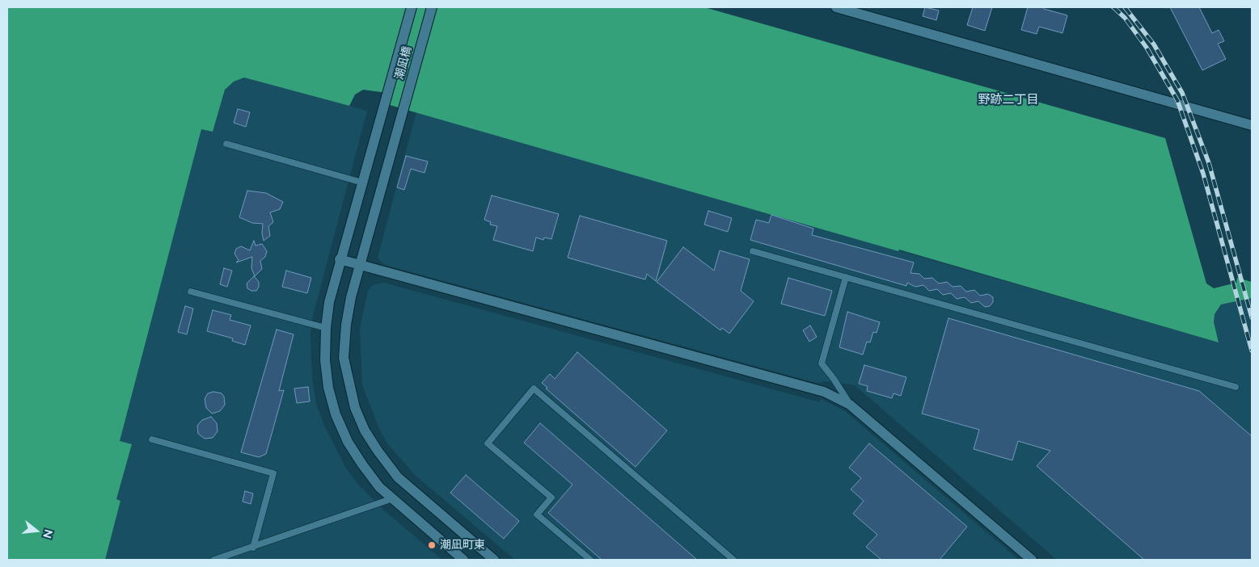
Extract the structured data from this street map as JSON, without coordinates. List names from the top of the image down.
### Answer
{
  "streets": {
    "street": ["潮凪橋"]
  },
  "districts": ["野跡二丁目"],
  "places": ["潮凪町東"],
  "north": "right"
}
